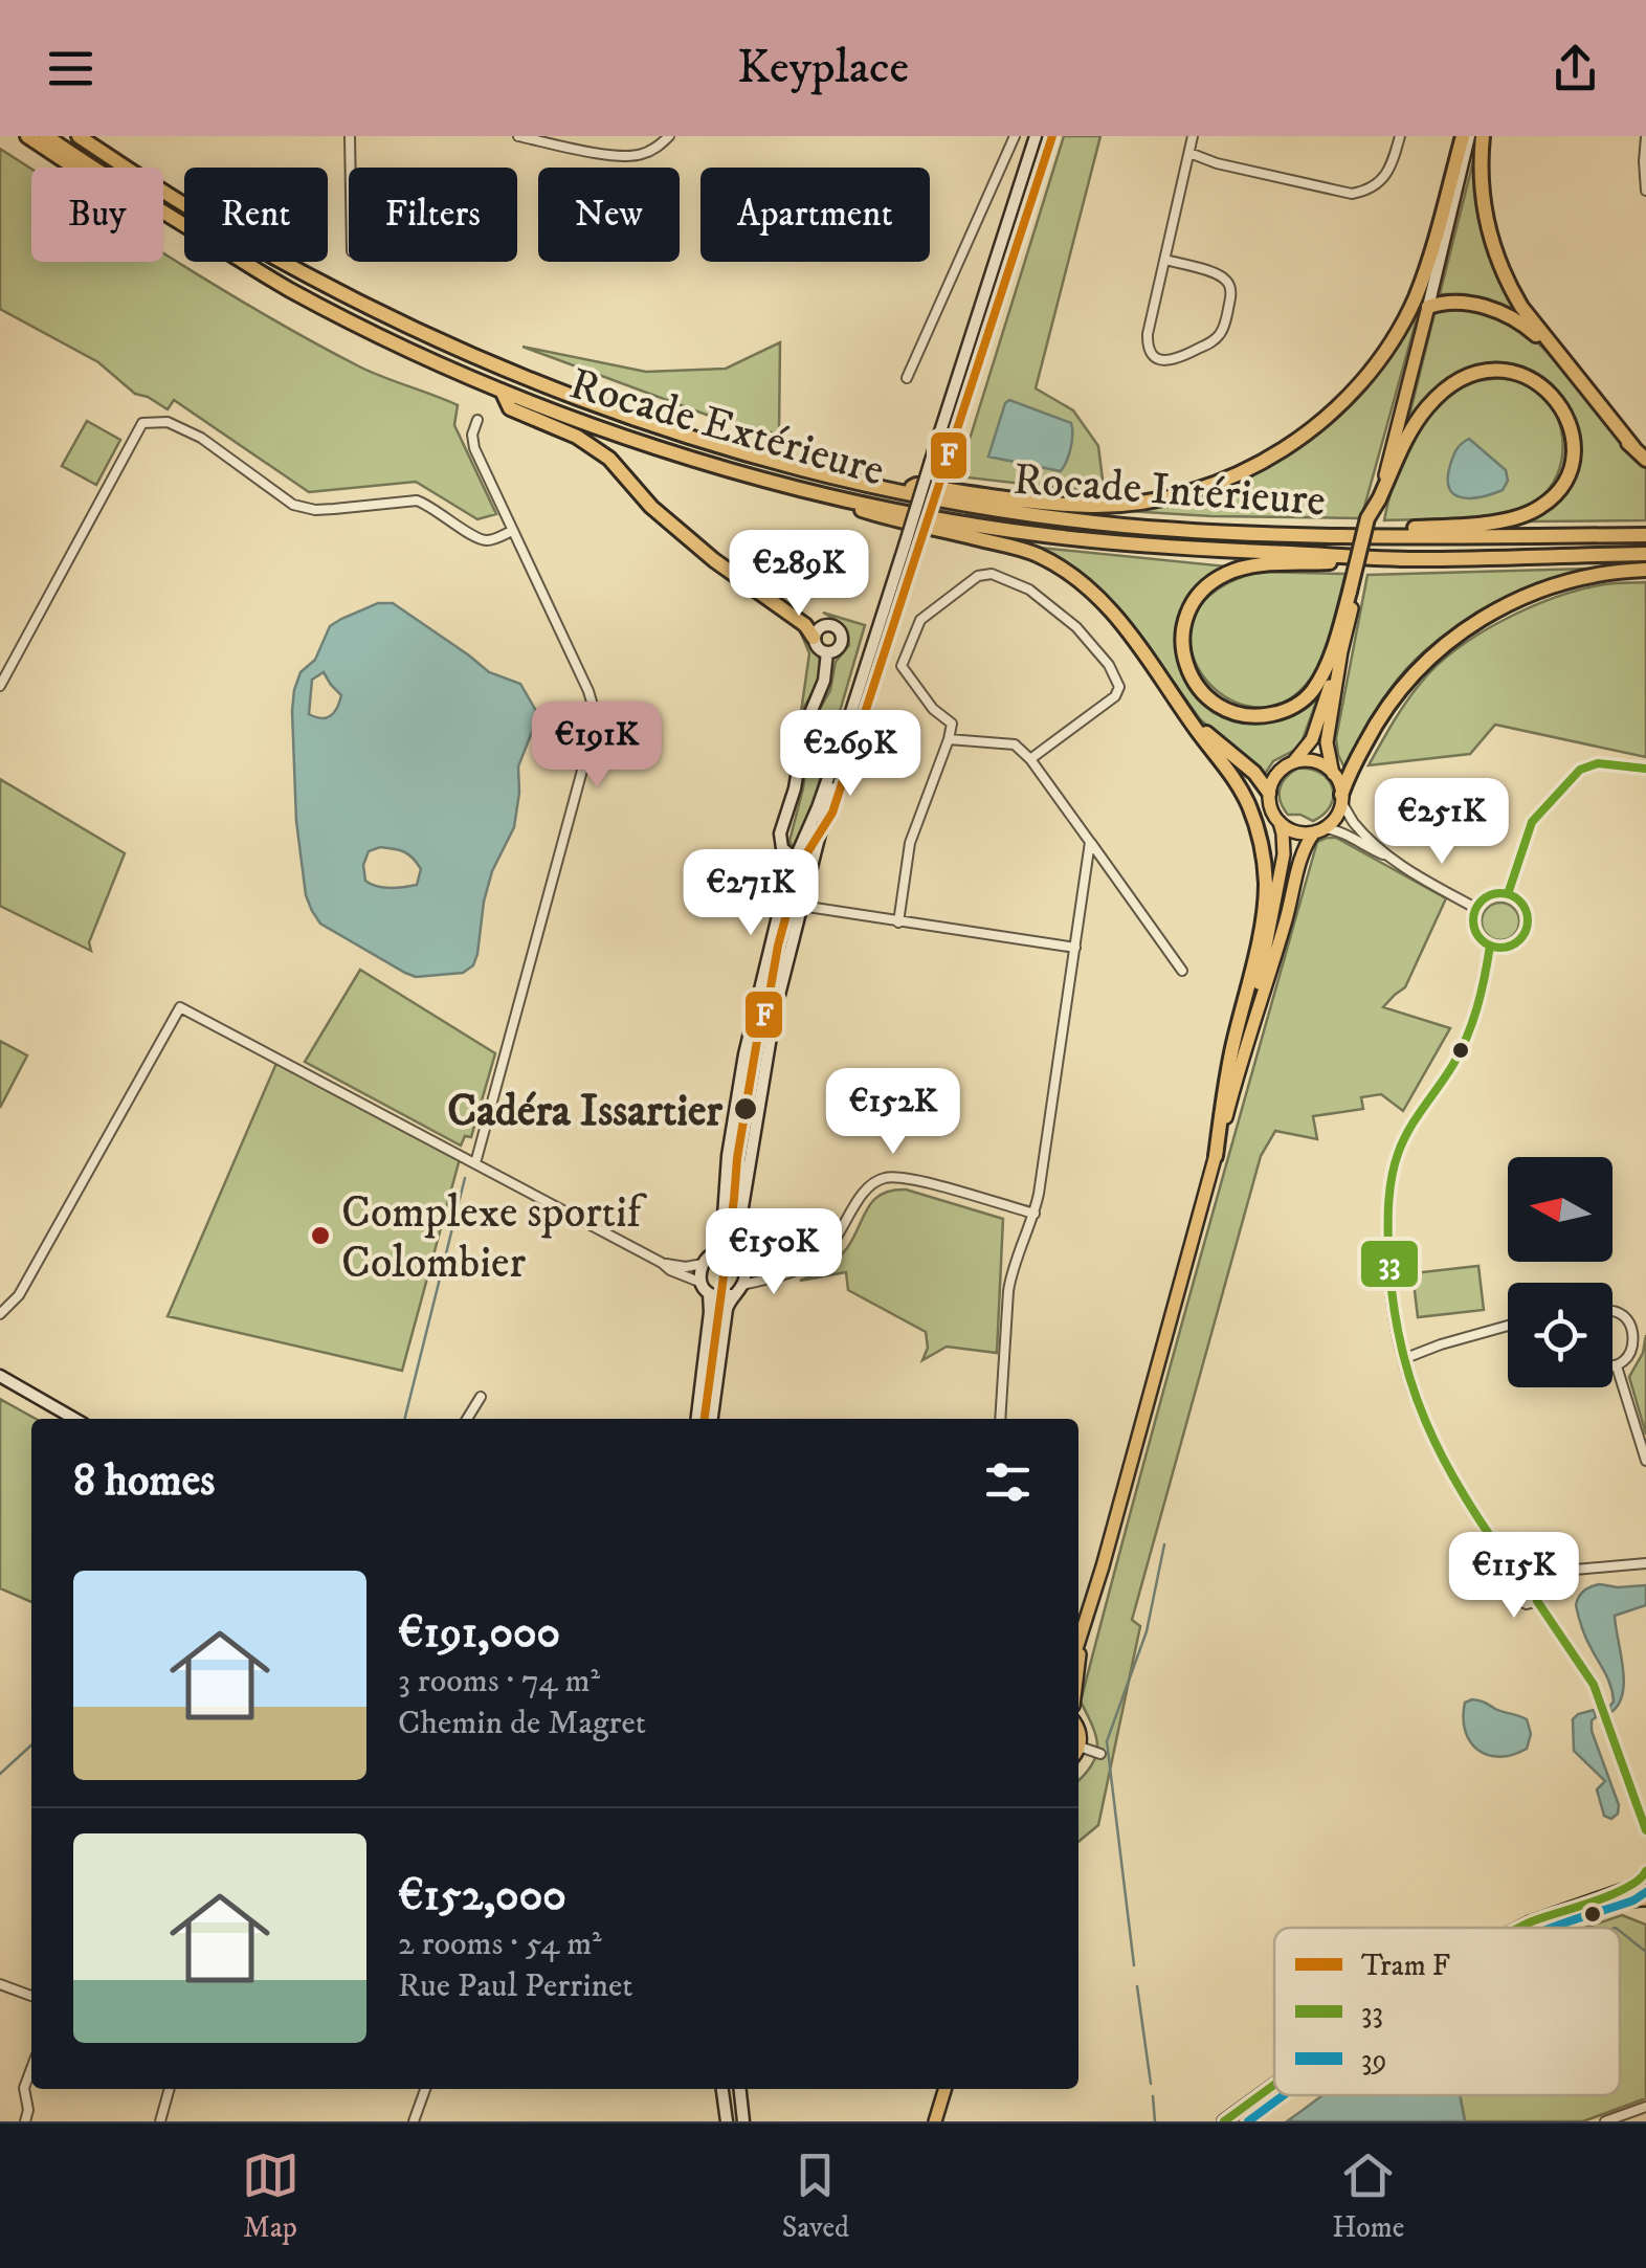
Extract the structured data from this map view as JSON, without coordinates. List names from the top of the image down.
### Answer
{
  "streets": {
    "highway": ["Rocade Extérieure", "Rocade Intérieure"]
  },
  "places": ["Cadéra Issartier", "Complexe sportif Colombier"],
  "lines": ["tram line F", "transit line 33", "transit line 39"],
  "legend": ["Tram F", "33", "39"],
  "north": "left",
  "page": {
    "header": "Keyplace",
    "chip": [
      "Buy",
      "Rent",
      "Filters",
      "New",
      "Apartment"
    ],
    "price": [
      "€289K",
      "€191K",
      "€269K",
      "€251K",
      "€271K",
      "€152K",
      "€150K",
      "€115K"
    ],
    "heading": "8 homes",
    "list": [
      {
        "name": "€191,000",
        "note": "3 rooms · 74 m² · Chemin de Magret"
      },
      {
        "name": "€152,000",
        "note": "2 rooms · 54 m² · Rue Paul Perrinet"
      }
    ],
    "tabs": ["Map", "Saved", "Home"]
  }
}
